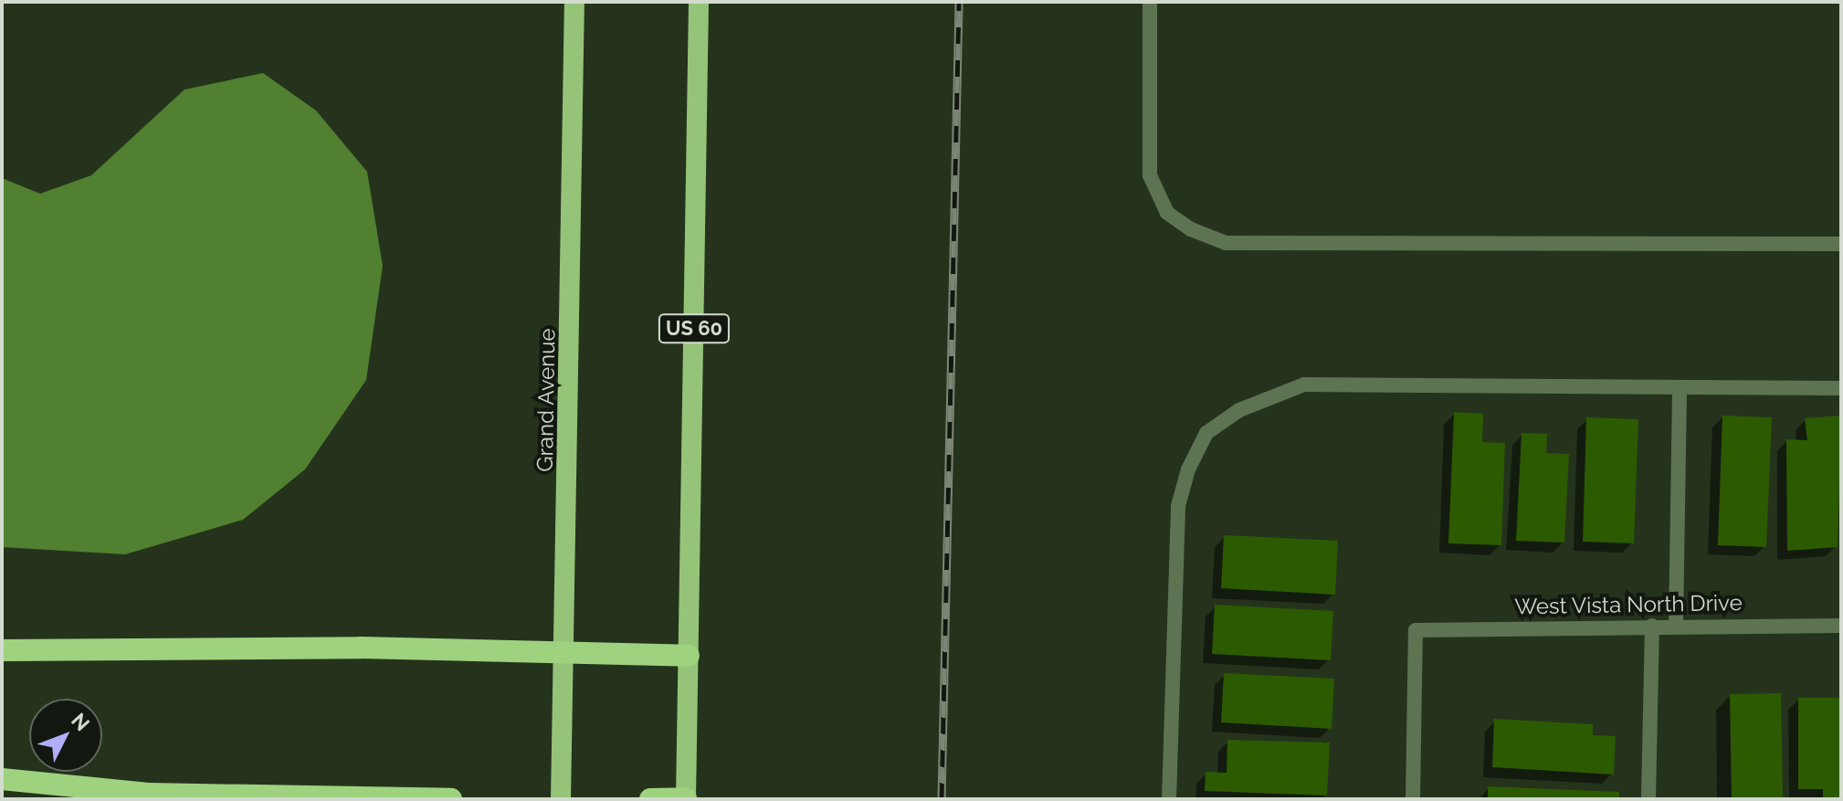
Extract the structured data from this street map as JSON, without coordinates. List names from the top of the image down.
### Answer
{
  "streets": {
    "highway": ["US 60", "Grand Avenue"],
    "street": ["West Vista North Drive"]
  },
  "north": "top right"
}
